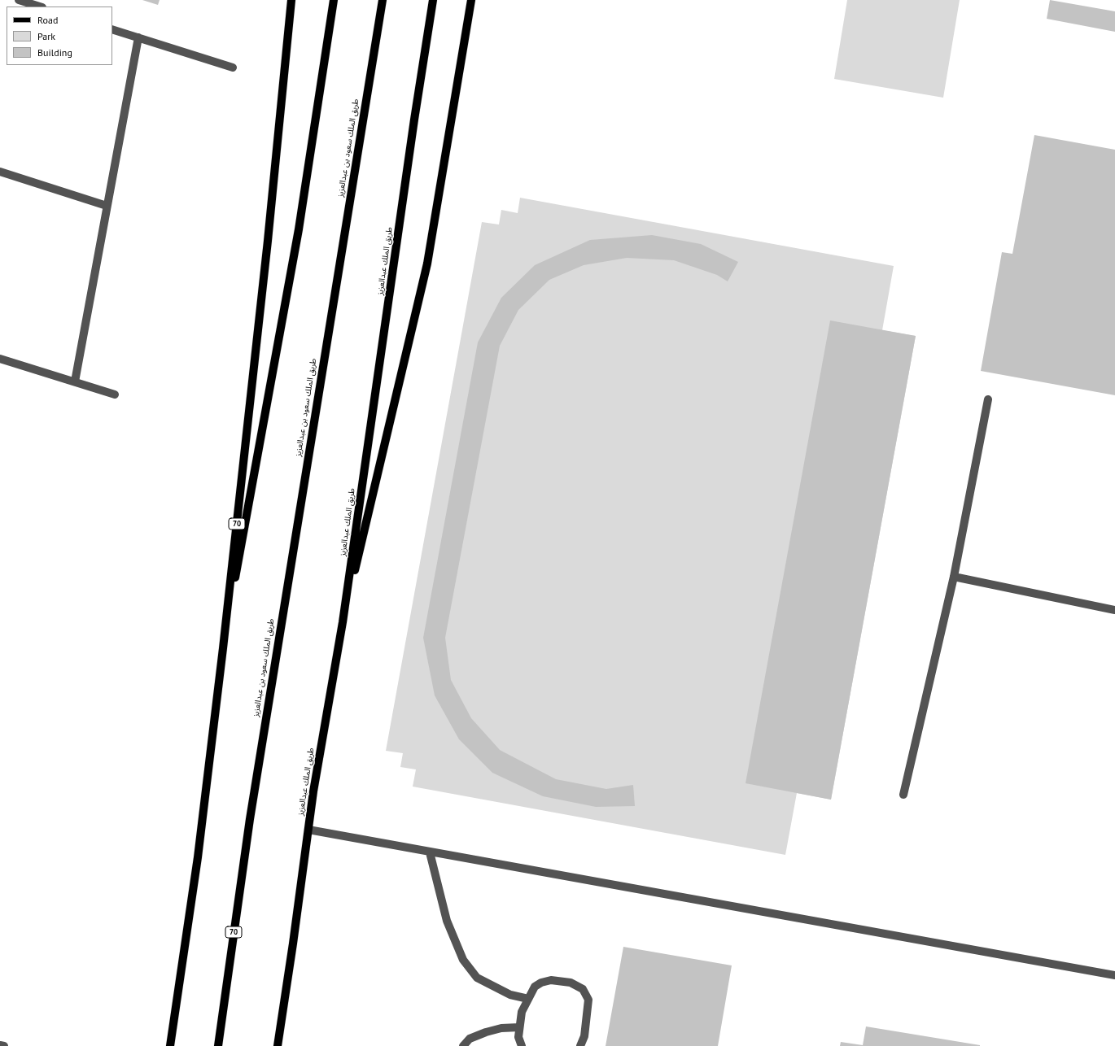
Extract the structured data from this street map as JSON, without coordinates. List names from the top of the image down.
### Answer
{
  "streets": {
    "main road": ["طريق الملك سعود بن عبدالعزيز", "طريق الملك عبدالعزيز", "70"]
  },
  "legend": ["Road", "Park", "Building"]
}
